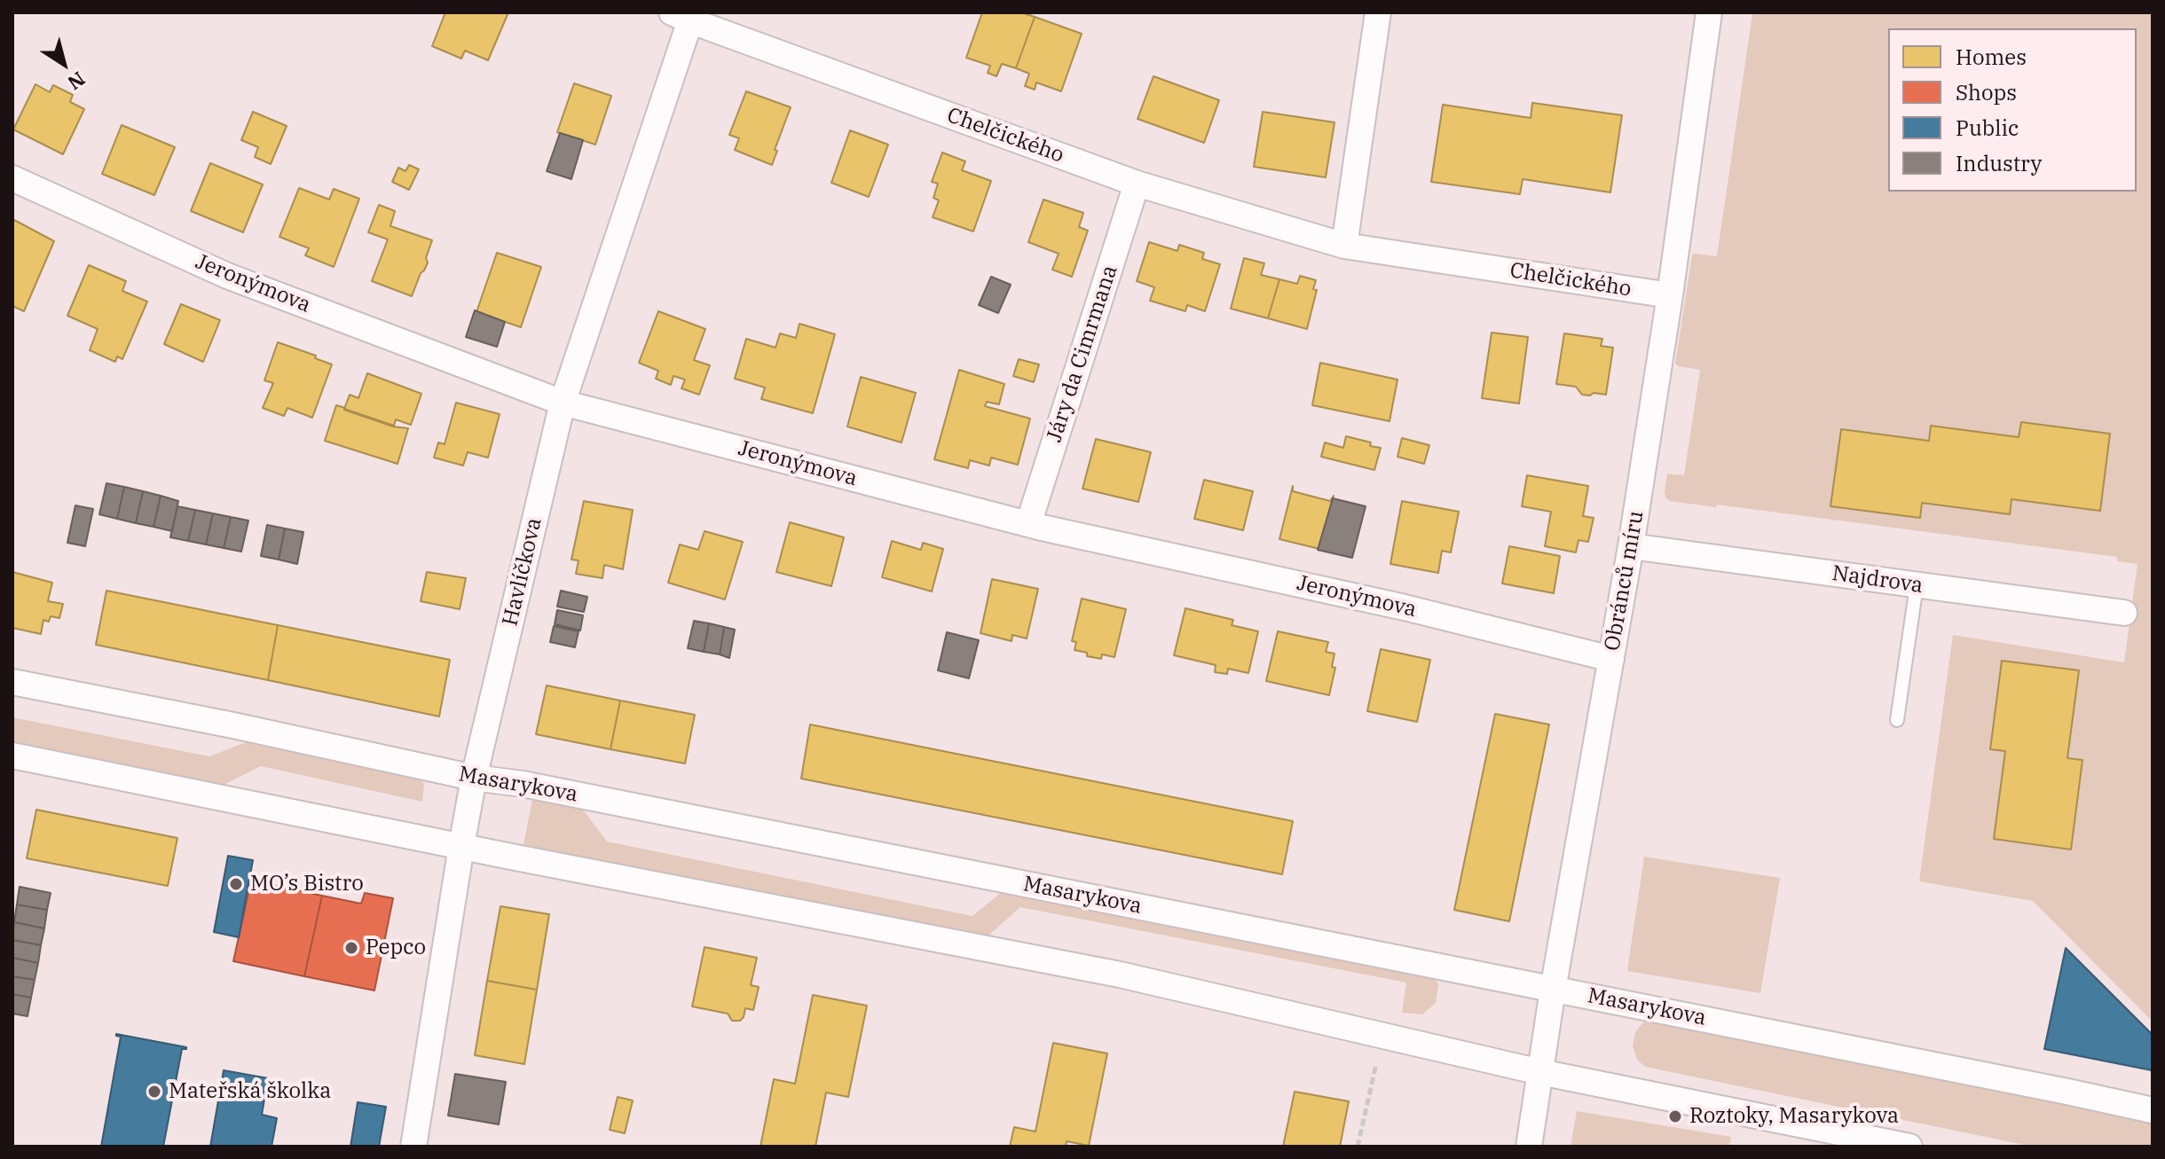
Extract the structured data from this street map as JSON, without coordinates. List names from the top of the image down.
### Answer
{
  "streets": {
    "street": [
      "Chelčického",
      "Jeronýmova",
      "Járy da Cimrmana",
      "Havlíčkova",
      "Najdrova",
      "Obránců míru",
      "Masarykova"
    ]
  },
  "crossings": [
    ["Chelčického", "Járy da Cimrmana"],
    ["Chelčického", "Havlíčkova"],
    ["Chelčického", "Obránců míru"],
    ["Jeronýmova", "Járy da Cimrmana"],
    ["Jeronýmova", "Havlíčkova"],
    ["Jeronýmova", "Obránců míru"],
    ["Havlíčkova", "Masarykova"],
    ["Najdrova", "Obránců míru"],
    ["Obránců míru", "Masarykova"]
  ],
  "places": [
    "MO’s Bistro",
    "Pepco",
    "Mateřská školka",
    "Roztoky, Masarykova"
  ],
  "legend": [
    "Homes",
    "Shops",
    "Public",
    "Industry"
  ],
  "north": "bottom right"
}
